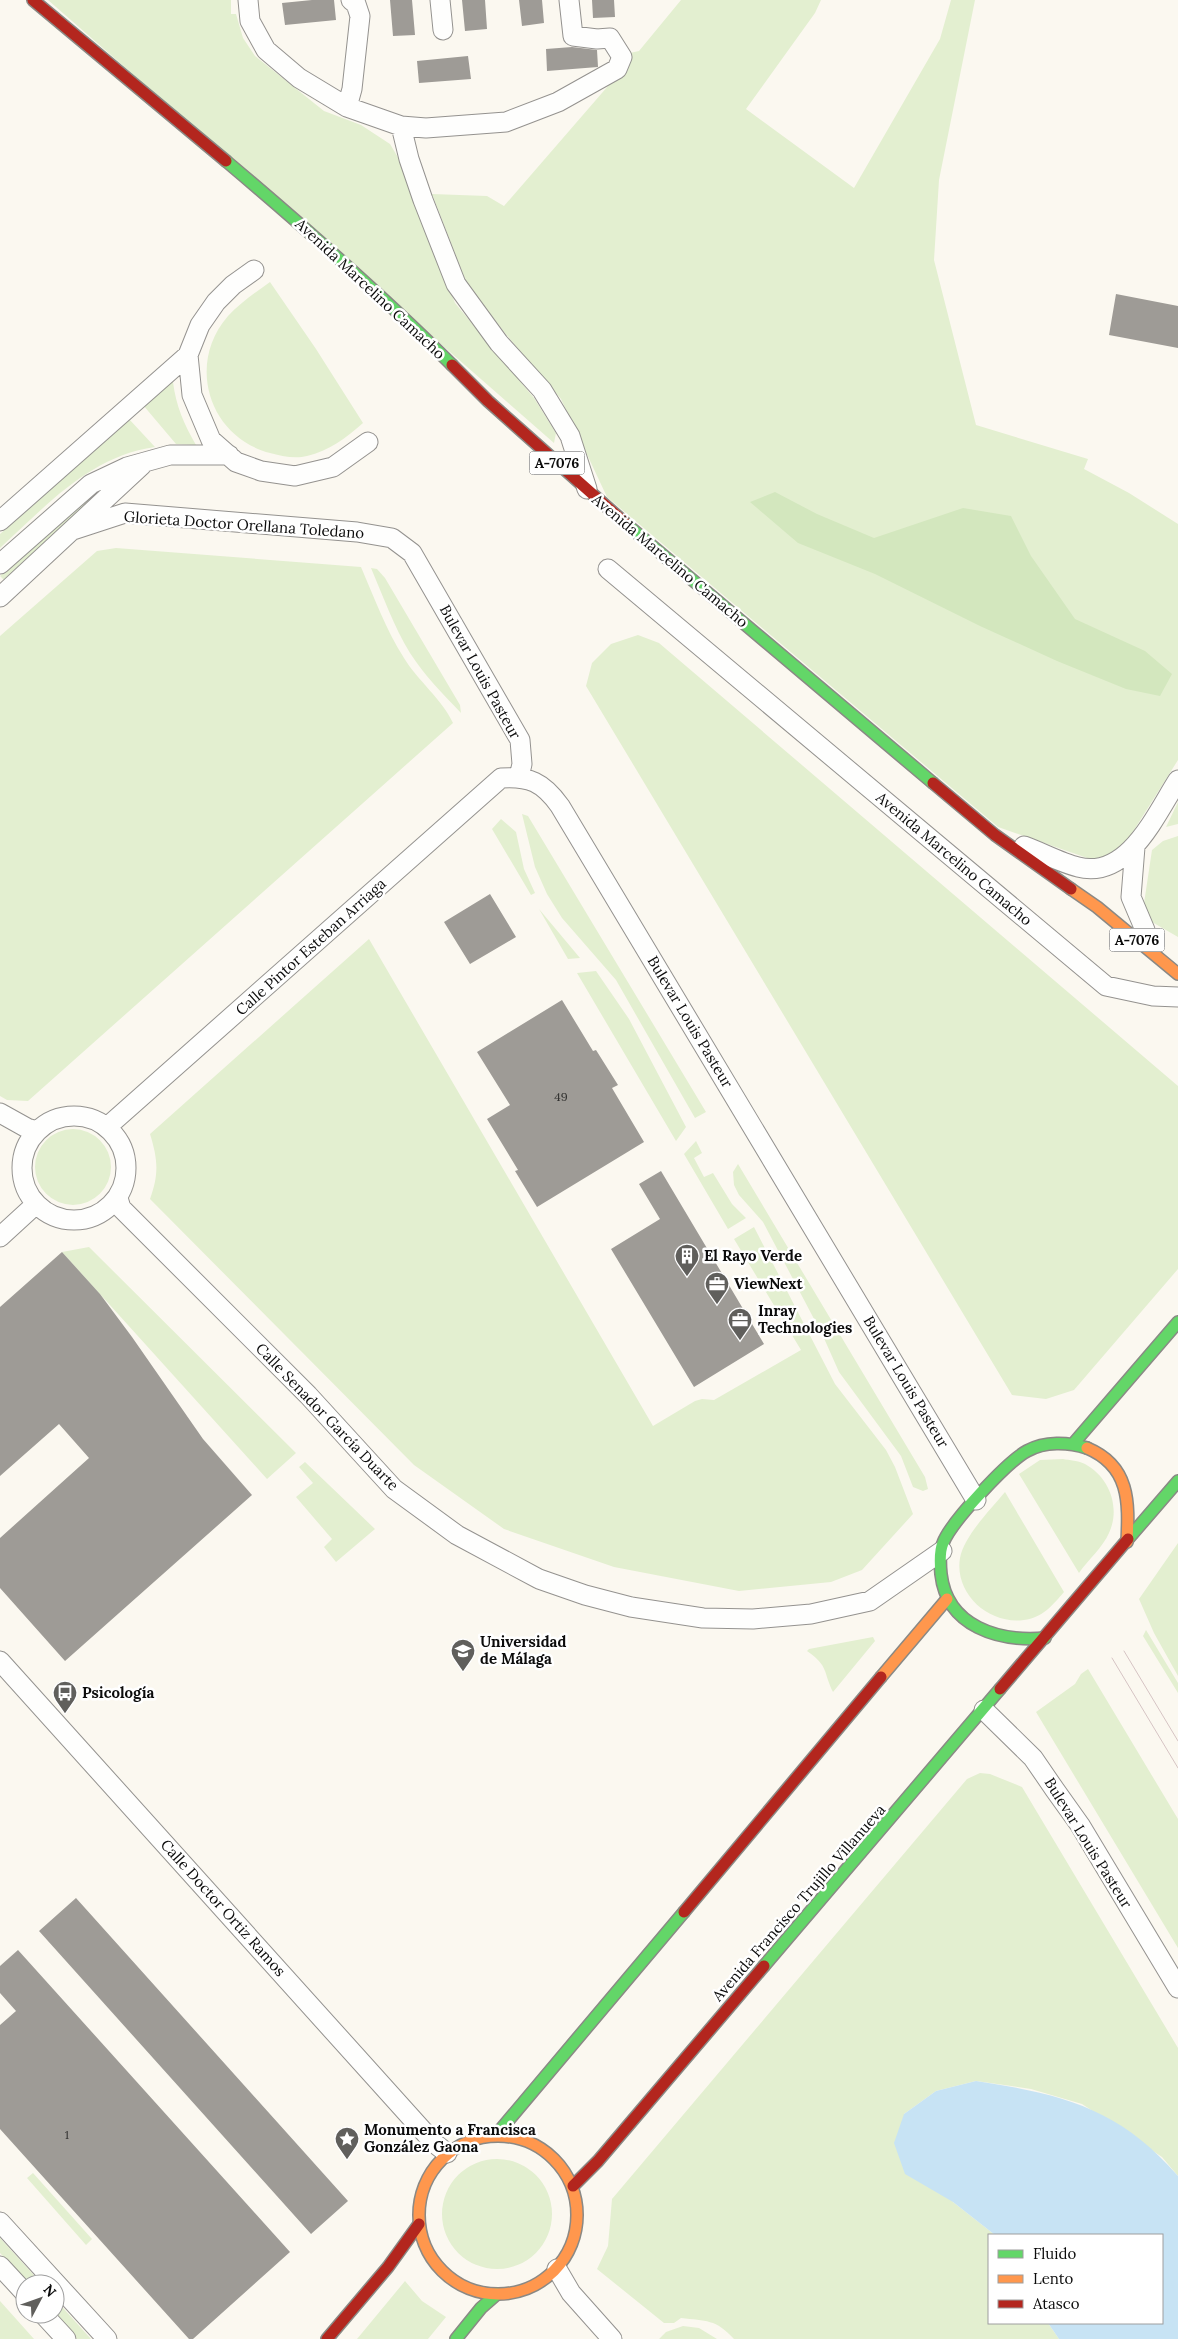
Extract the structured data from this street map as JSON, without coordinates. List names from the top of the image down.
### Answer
{
  "streets": {
    "street": [
      "Avenida Marcelino Camacho",
      "A-7076",
      "Glorieta Doctor Orellana Toledano",
      "Bulevar Louis Pasteur",
      "Calle Pintor Esteban Arriaga",
      "Calle Senador García Duarte",
      "Avenida Francisco Trujillo Villanueva",
      "Calle Doctor Ortiz Ramos"
    ]
  },
  "crossings": [
    ["Glorieta Doctor Orellana Toledano", "Bulevar Louis Pasteur"],
    ["Bulevar Louis Pasteur", "Calle Pintor Esteban Arriaga"],
    ["Bulevar Louis Pasteur", "Avenida Francisco Trujillo Villanueva"],
    ["Calle Pintor Esteban Arriaga", "Calle Senador García Duarte"],
    ["Avenida Francisco Trujillo Villanueva", "Calle Doctor Ortiz Ramos"]
  ],
  "places": {
    "building": ["El Rayo Verde"],
    "office": ["ViewNext", "Inray Technologies"],
    "school or university": ["Universidad de Málaga"],
    "bus stop": ["Psicología"],
    "place": ["Monumento a Francisca González Gaona"]
  },
  "house_numbers": ["49", "1"],
  "legend": ["Fluido", "Lento", "Atasco"],
  "north": "top right"
}
